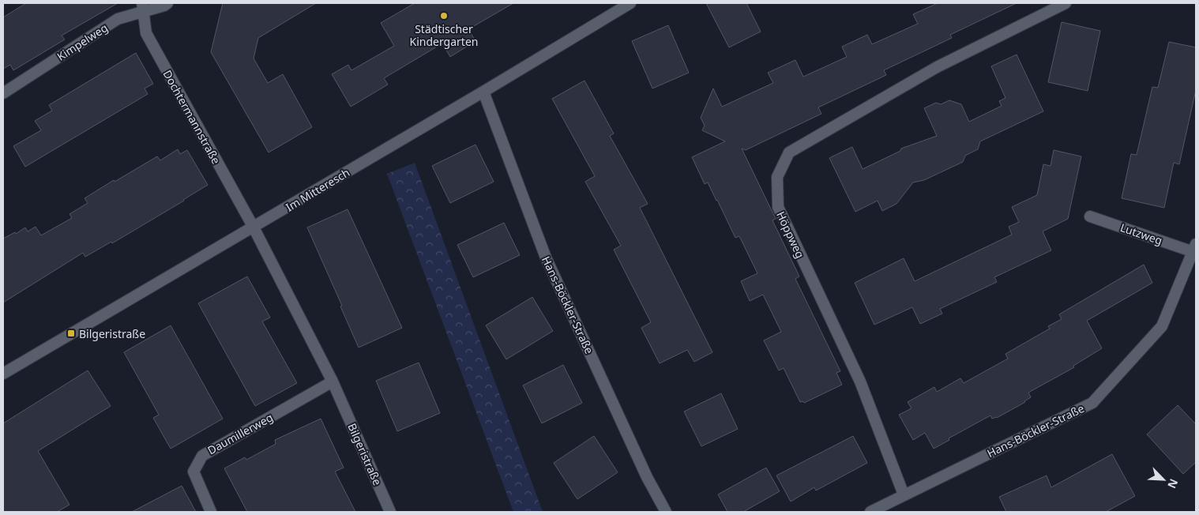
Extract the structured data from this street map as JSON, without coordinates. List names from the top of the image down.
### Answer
{
  "streets": {
    "street": [
      "Kimpelweg",
      "Dochtermannstraße",
      "Im Mitteresch",
      "Lutzweg",
      "Höppweg",
      "Hans-Böckler-Straße",
      "Daumillerweg",
      "Bilgeristraße"
    ]
  },
  "crossings": [
    ["Kimpelweg", "Dochtermannstraße"],
    ["Dochtermannstraße", "Im Mitteresch"],
    ["Dochtermannstraße", "Bilgeristraße"],
    ["Im Mitteresch", "Hans-Böckler-Straße"],
    ["Im Mitteresch", "Bilgeristraße"],
    ["Lutzweg", "Hans-Böckler-Straße"],
    ["Höppweg", "Hans-Böckler-Straße"],
    ["Daumillerweg", "Bilgeristraße"]
  ],
  "places": {
    "other": ["Städtischer Kindergarten"],
    "transit": ["Bilgeristraße"]
  },
  "north": "bottom right"
}
